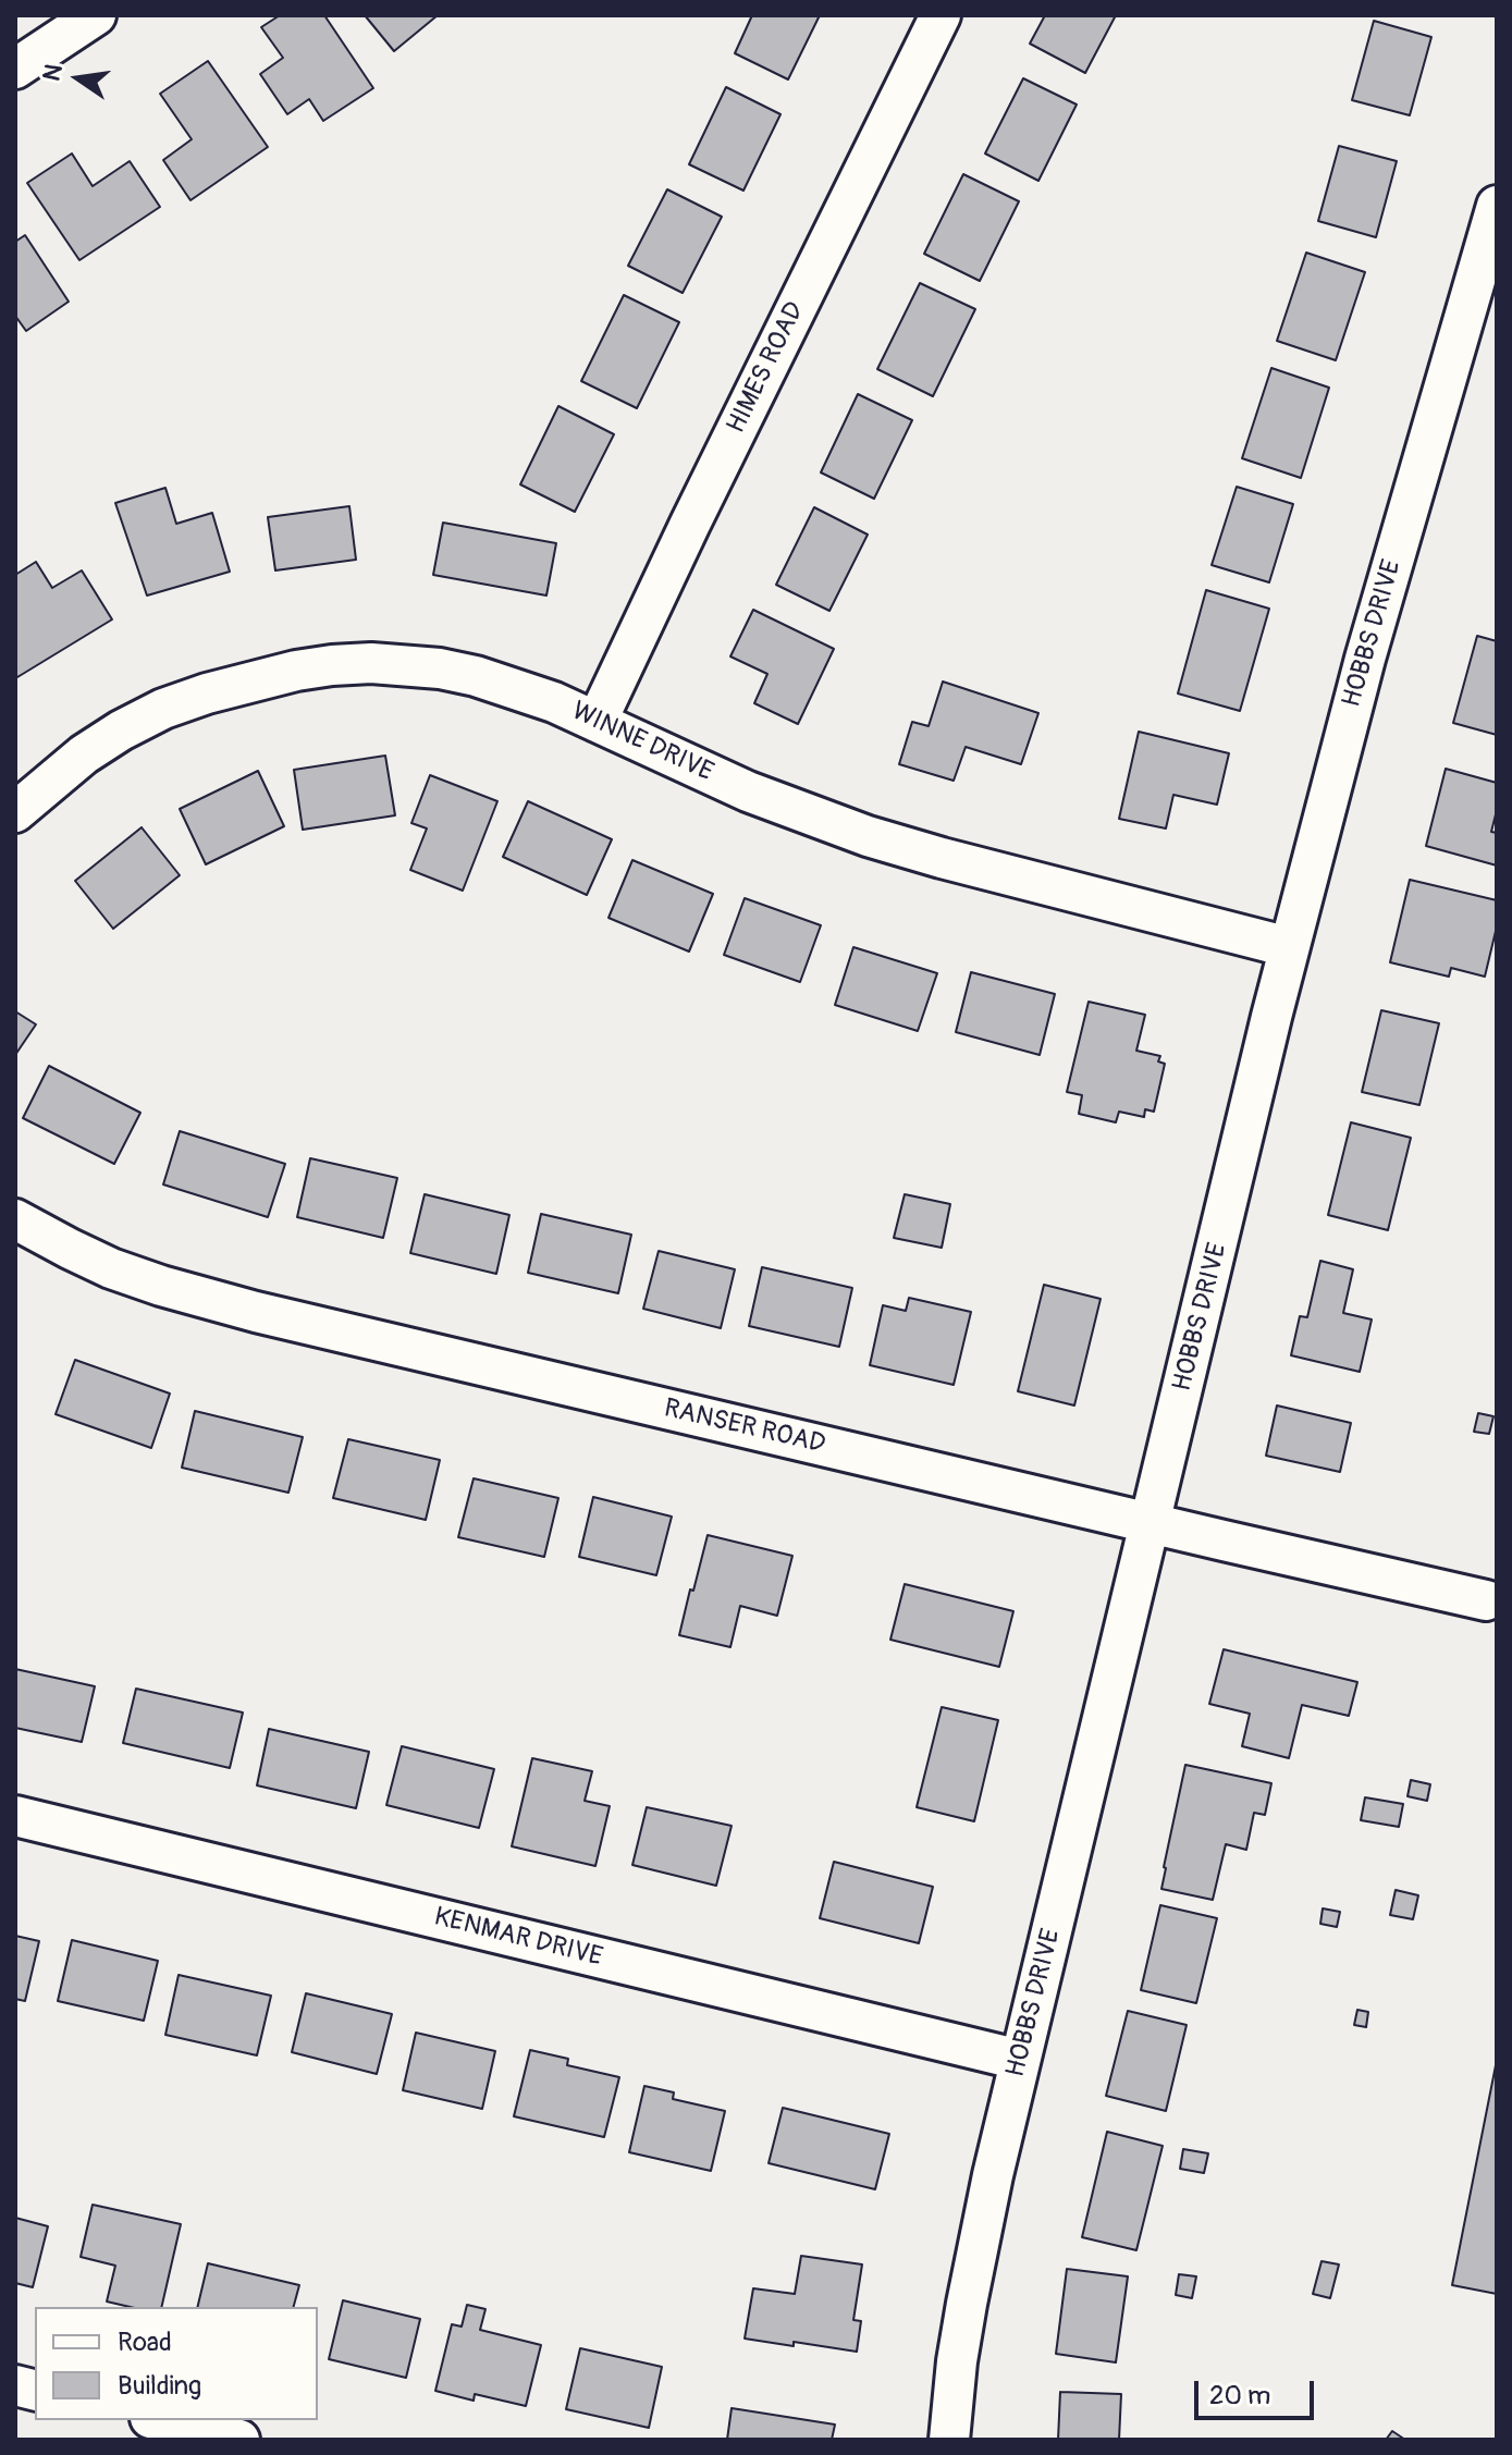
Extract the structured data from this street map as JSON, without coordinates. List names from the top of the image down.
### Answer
{
  "streets": {
    "street": [
      "HIMES ROAD",
      "HOBBS DRIVE",
      "WINNE DRIVE",
      "RANSER ROAD",
      "KENMAR DRIVE"
    ]
  },
  "crossings": [
    ["HIMES ROAD", "WINNE DRIVE"],
    ["HOBBS DRIVE", "WINNE DRIVE"],
    ["HOBBS DRIVE", "RANSER ROAD"],
    ["HOBBS DRIVE", "KENMAR DRIVE"]
  ],
  "legend": ["Road", "Building"],
  "scale_bar": "20 m",
  "north": "left"
}
